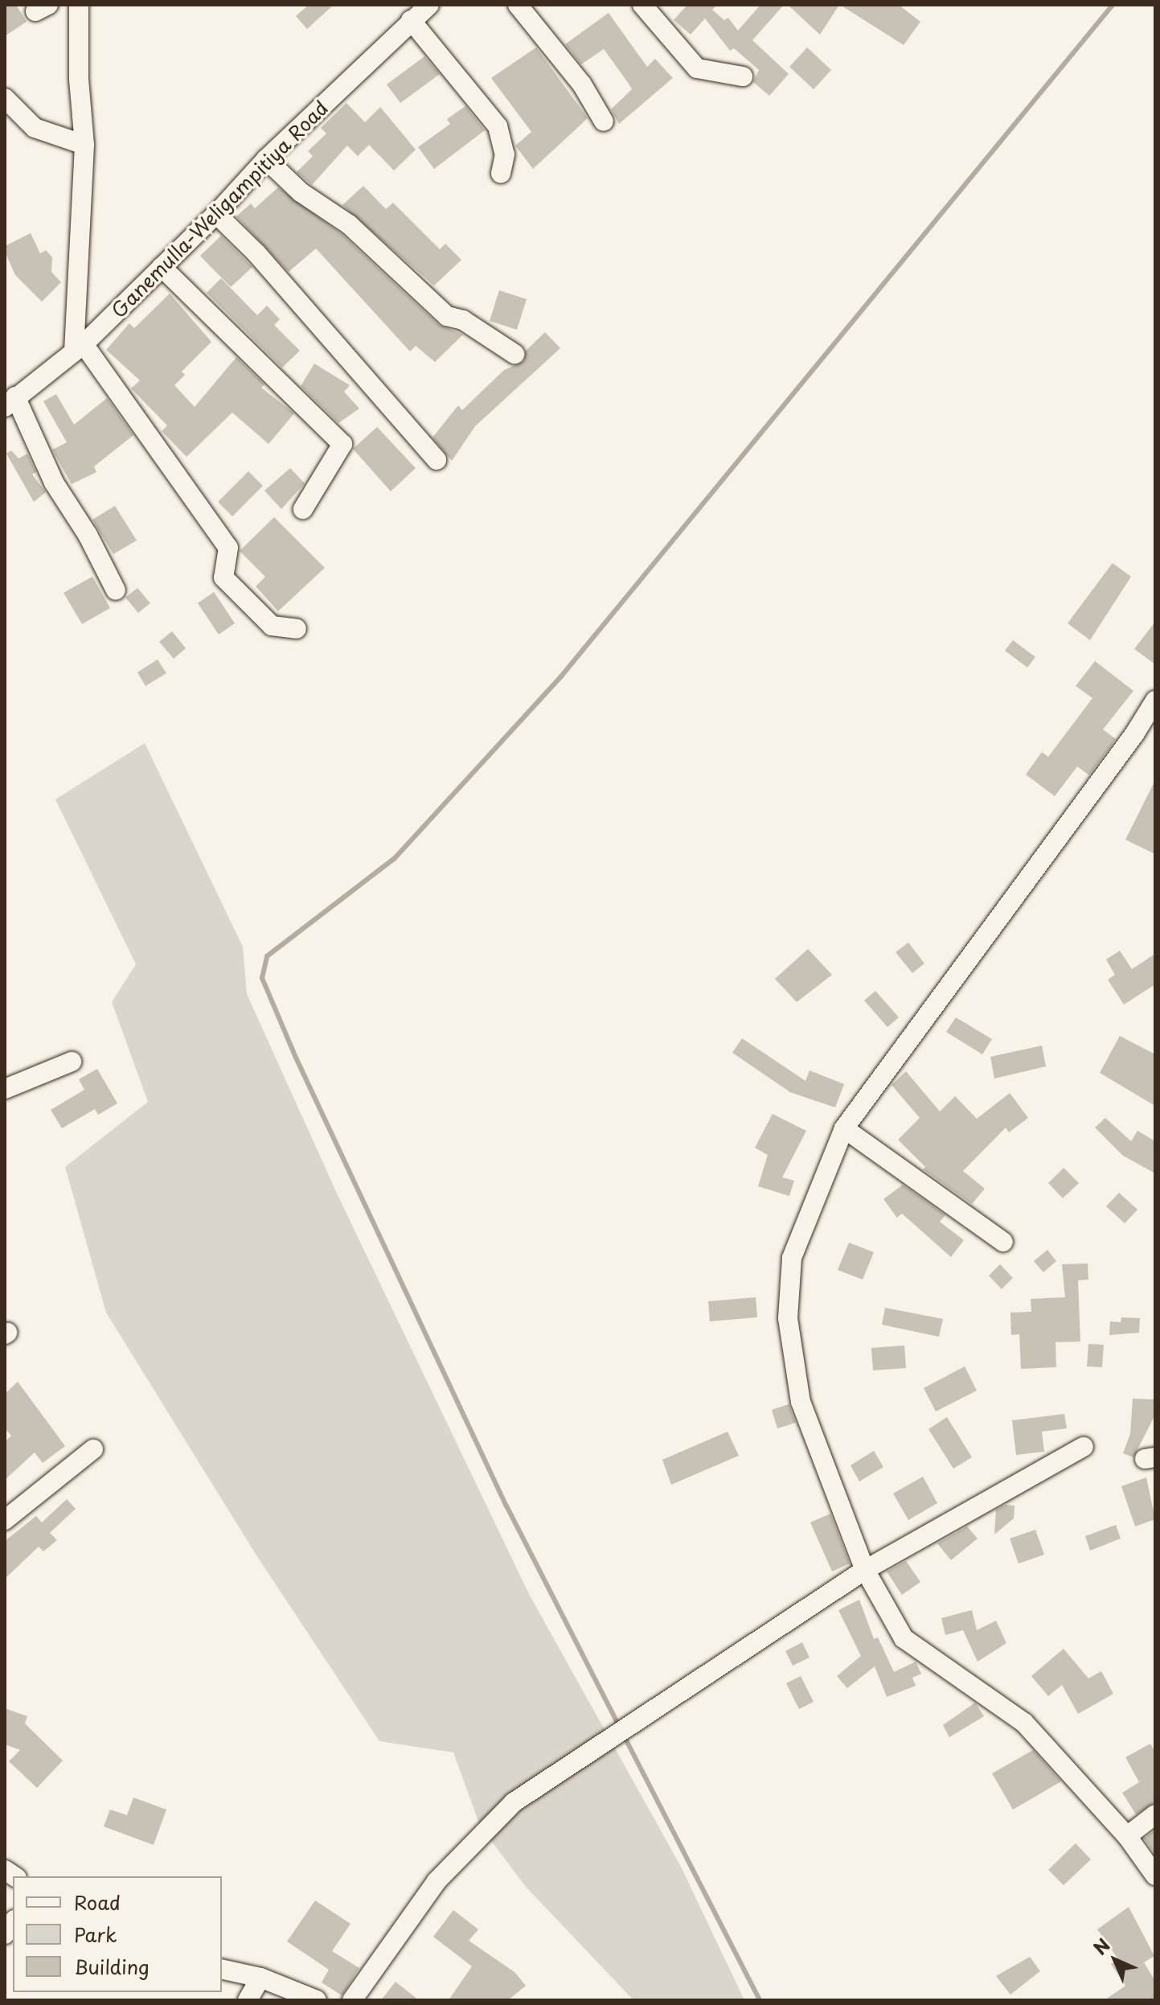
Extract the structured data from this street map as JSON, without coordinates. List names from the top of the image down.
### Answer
{
  "streets": {
    "street": ["Ganemulla-Weligampitiya Road"]
  },
  "legend": ["Road", "Park", "Building"],
  "north": "top left"
}
